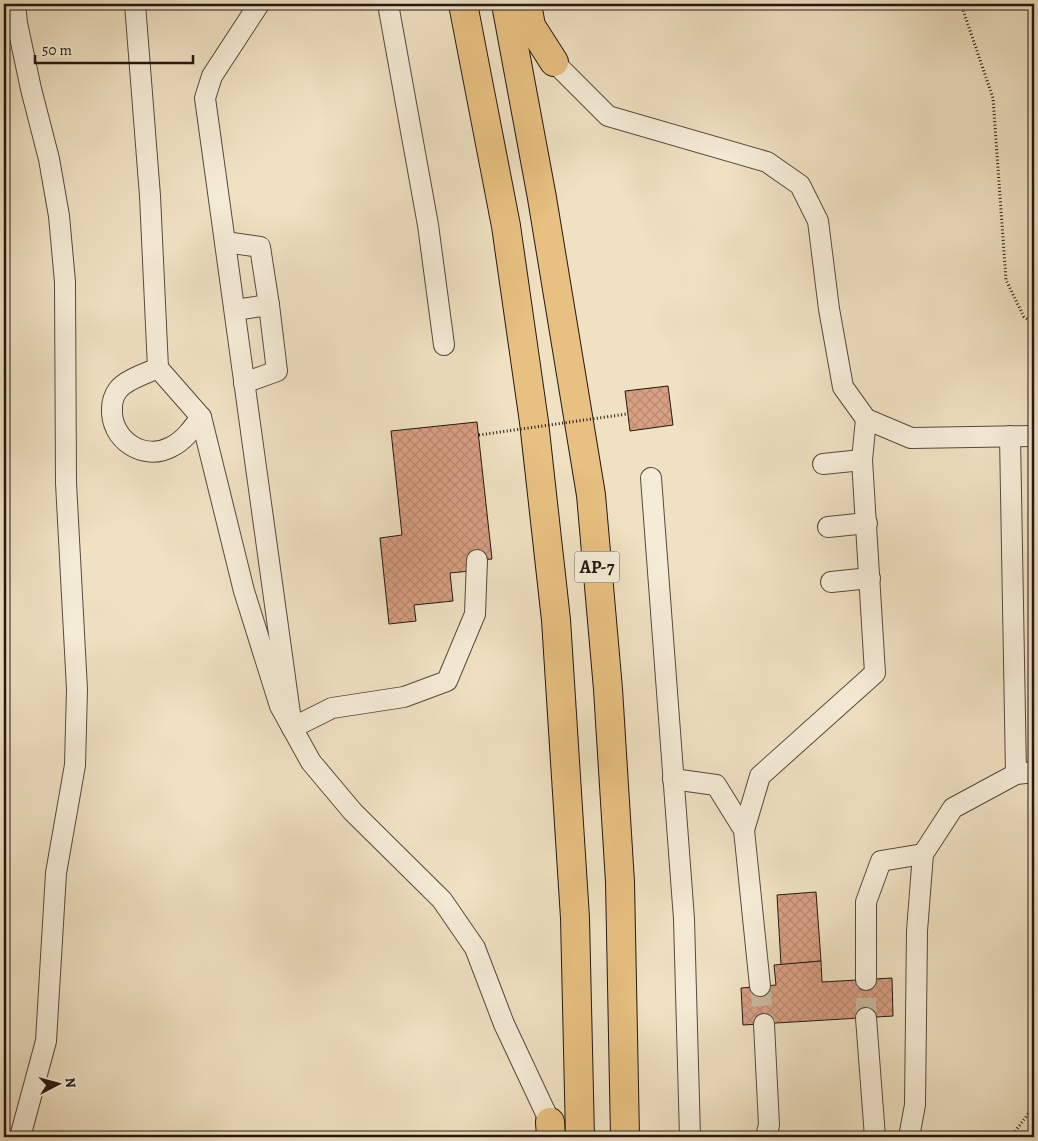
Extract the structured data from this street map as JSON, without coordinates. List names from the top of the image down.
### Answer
{
  "streets": {
    "highway": ["AP-7"]
  },
  "scale_bar": "50 m",
  "north": "right"
}
